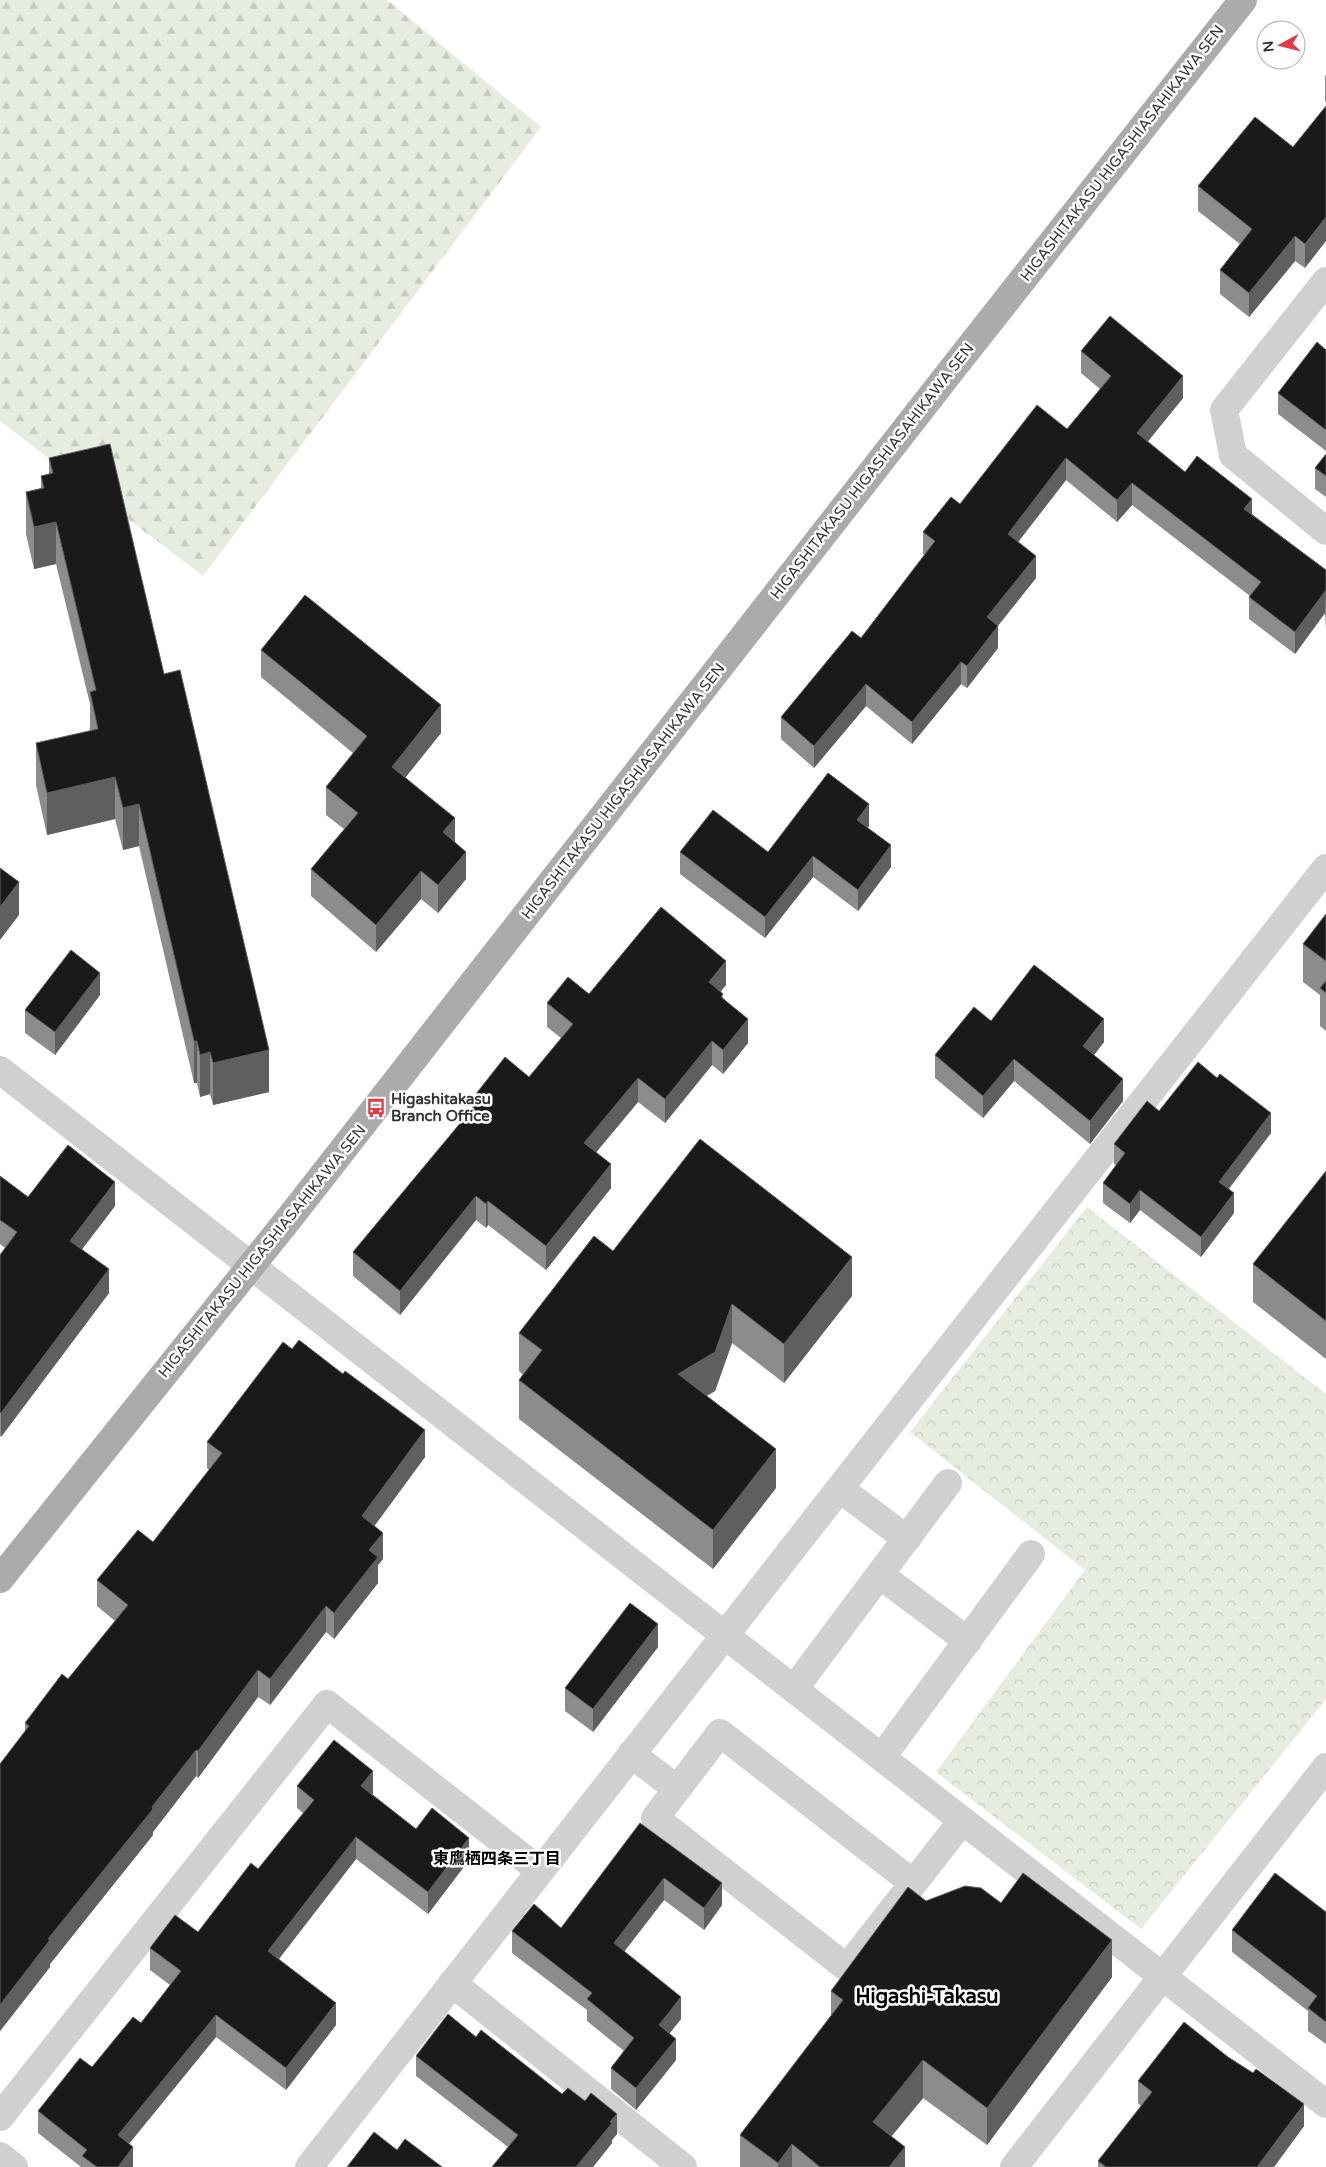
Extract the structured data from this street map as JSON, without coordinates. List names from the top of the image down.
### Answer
{
  "streets": {
    "main road": ["HIGASHITAKASU HIGASHIASAHIKAWA SEN"]
  },
  "districts": ["東鷹栖四条三丁目", "Higashi-Takasu"],
  "places": {
    "bus stop": ["Higashitakasu Branch Office"]
  },
  "north": "left"
}
